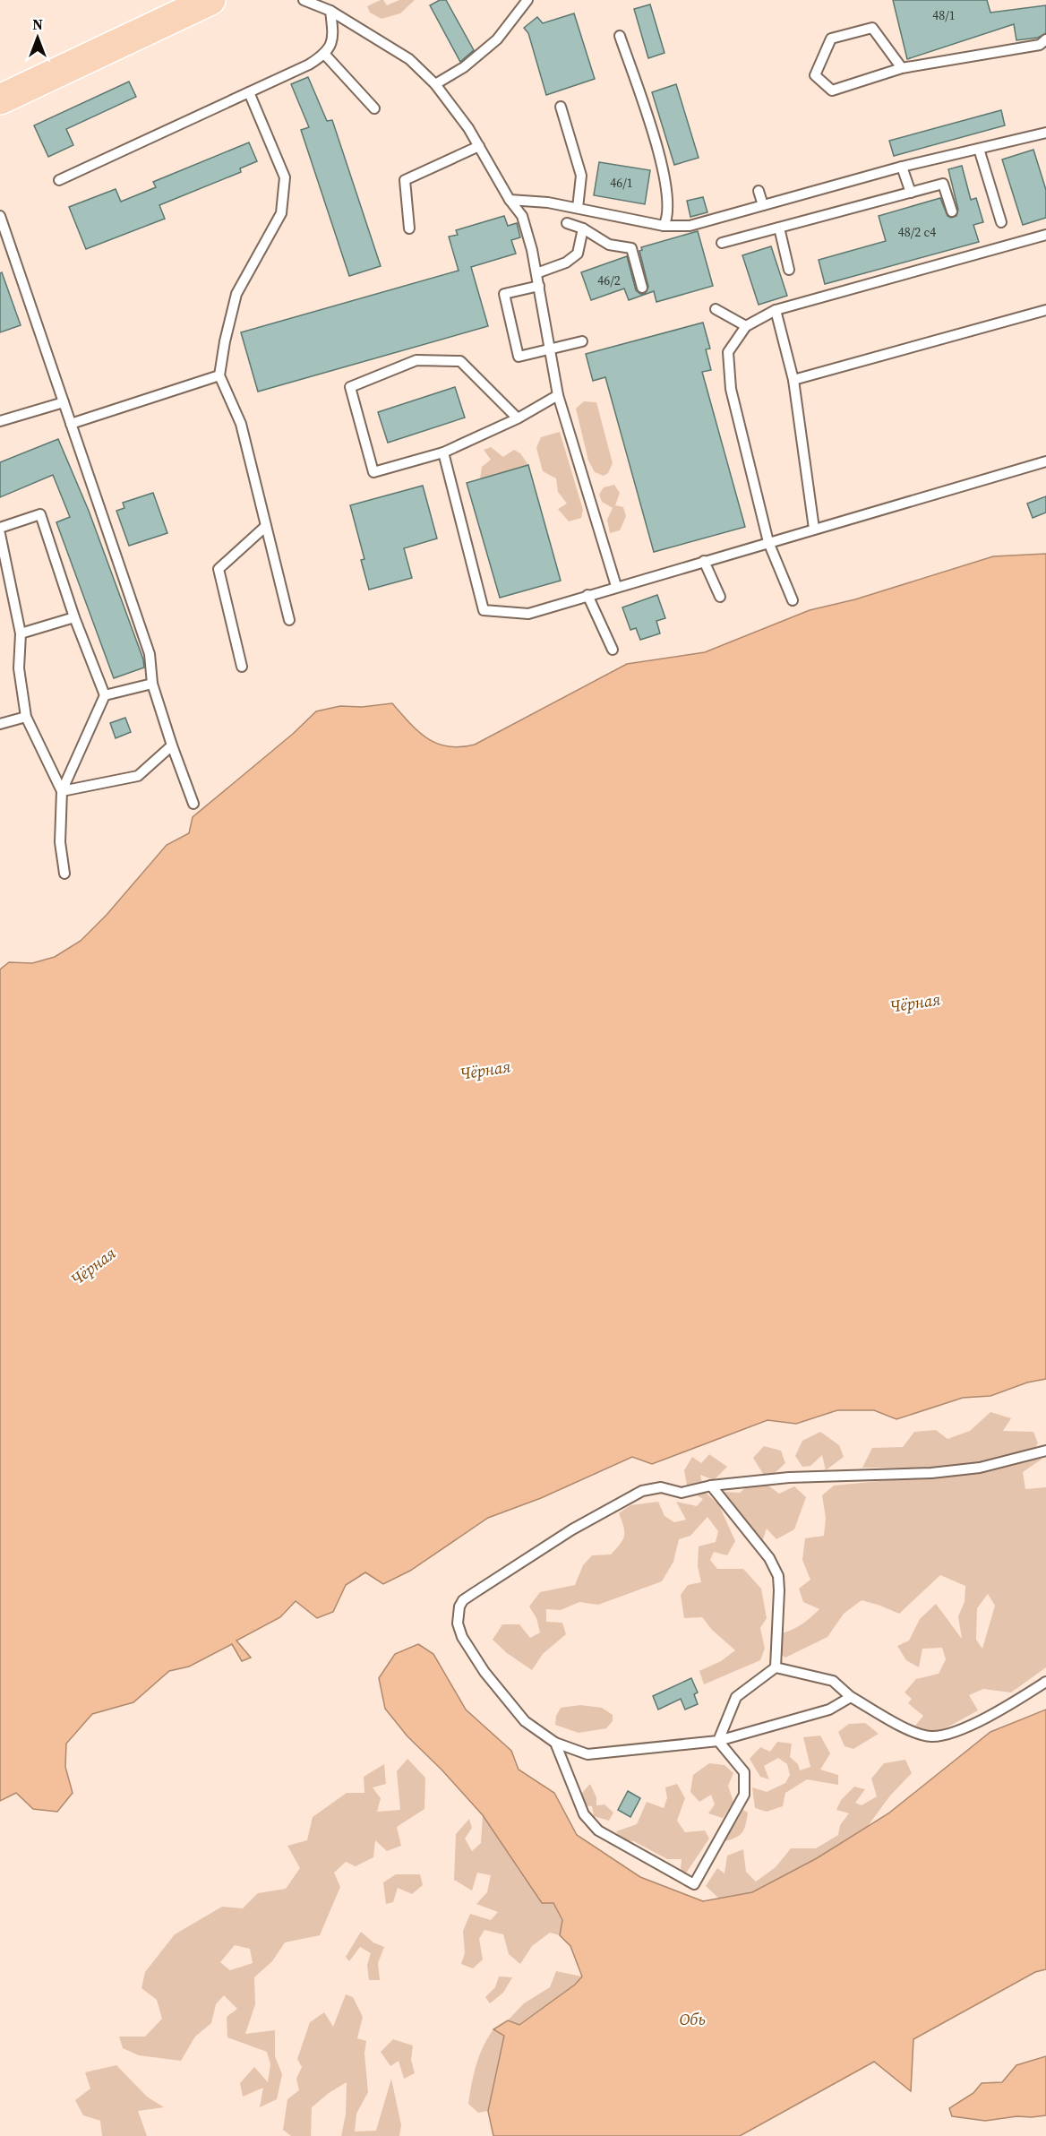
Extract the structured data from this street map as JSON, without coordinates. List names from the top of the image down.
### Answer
{
  "water": ["Чёрная", "Обь"],
  "house_numbers": [
    "48/1",
    "46/1",
    "48/2 с4",
    "46/2"
  ],
  "north": "top"
}
